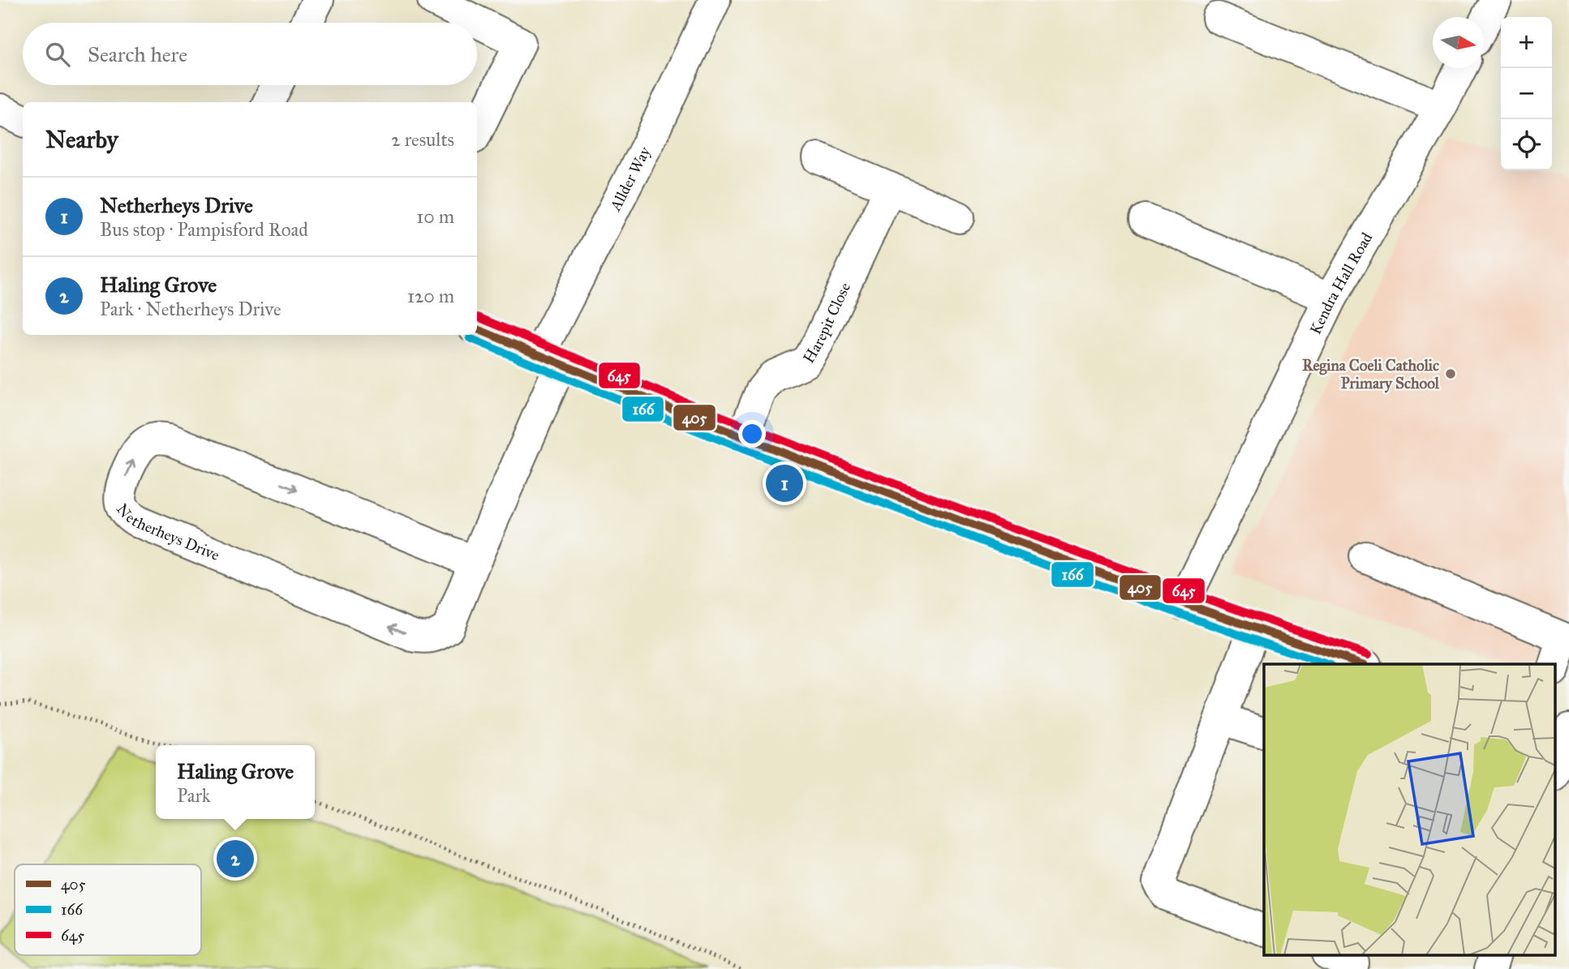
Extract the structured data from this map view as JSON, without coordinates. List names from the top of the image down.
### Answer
{
  "streets": {
    "street": [
      "Allder Way",
      "Kendra Hall Road",
      "Harepit Close",
      "Netherheys Drive"
    ]
  },
  "crossings": [
    ["Allder Way", "Netherheys Drive"]
  ],
  "places": ["Regina Coeli Catholic Primary School"],
  "lines": ["transit line 645", "transit line 405", "transit line 166"],
  "legend": ["405", "166", "645"],
  "north": "right",
  "page": {
    "map_buttons": ["+", "−"],
    "search": "Search here",
    "heading": ["Nearby", "2 results"],
    "list": [
      {
        "mark": "1",
        "name": "Netherheys Drive",
        "note": "Bus stop · Pampisford Road",
        "value": "10 m"
      },
      {
        "mark": "2",
        "name": "Haling Grove",
        "note": "Park · Netherheys Drive",
        "value": "120 m"
      }
    ],
    "pins": ["1", "2"],
    "popup": ["Haling Grove", "Park"]
  }
}
